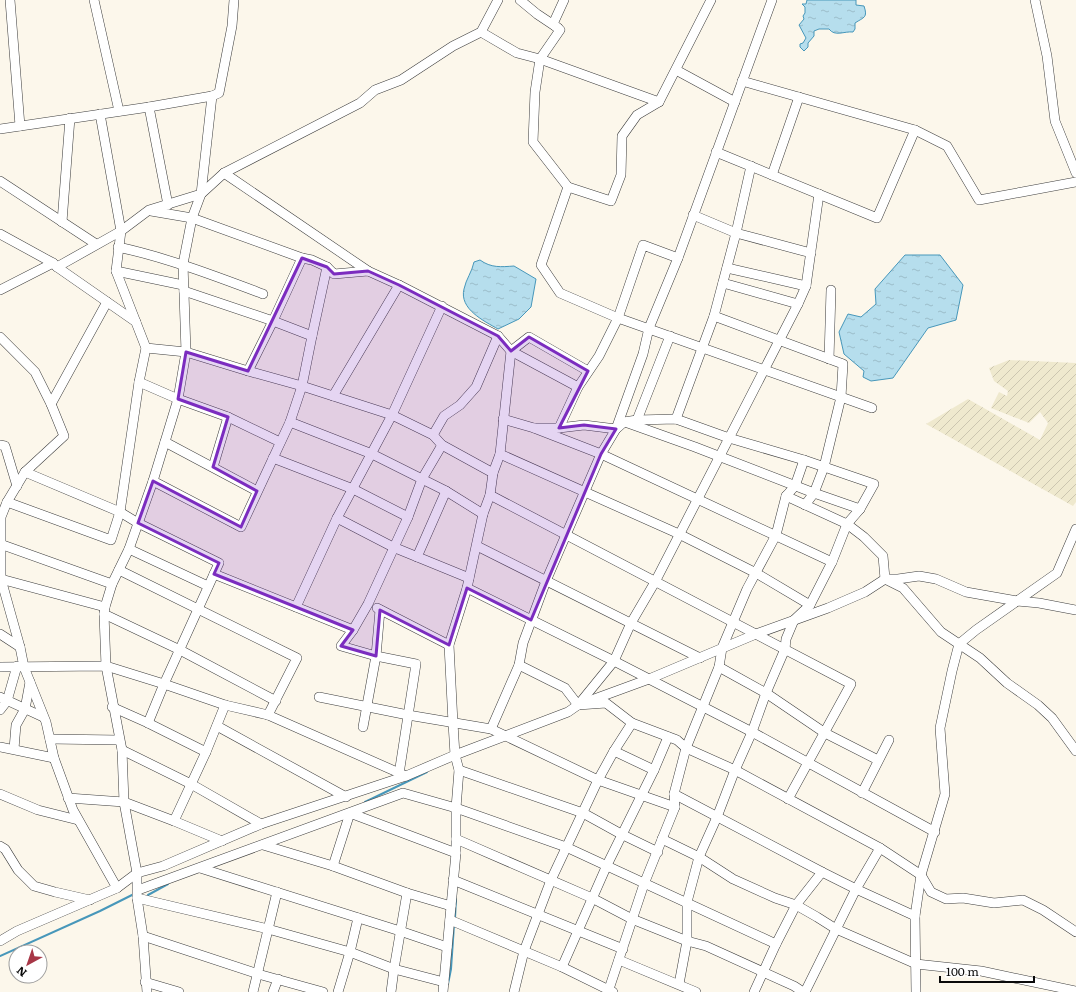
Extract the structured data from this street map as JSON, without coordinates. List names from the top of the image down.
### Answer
{
  "scale_bar": "100 m",
  "north": "bottom left"
}
